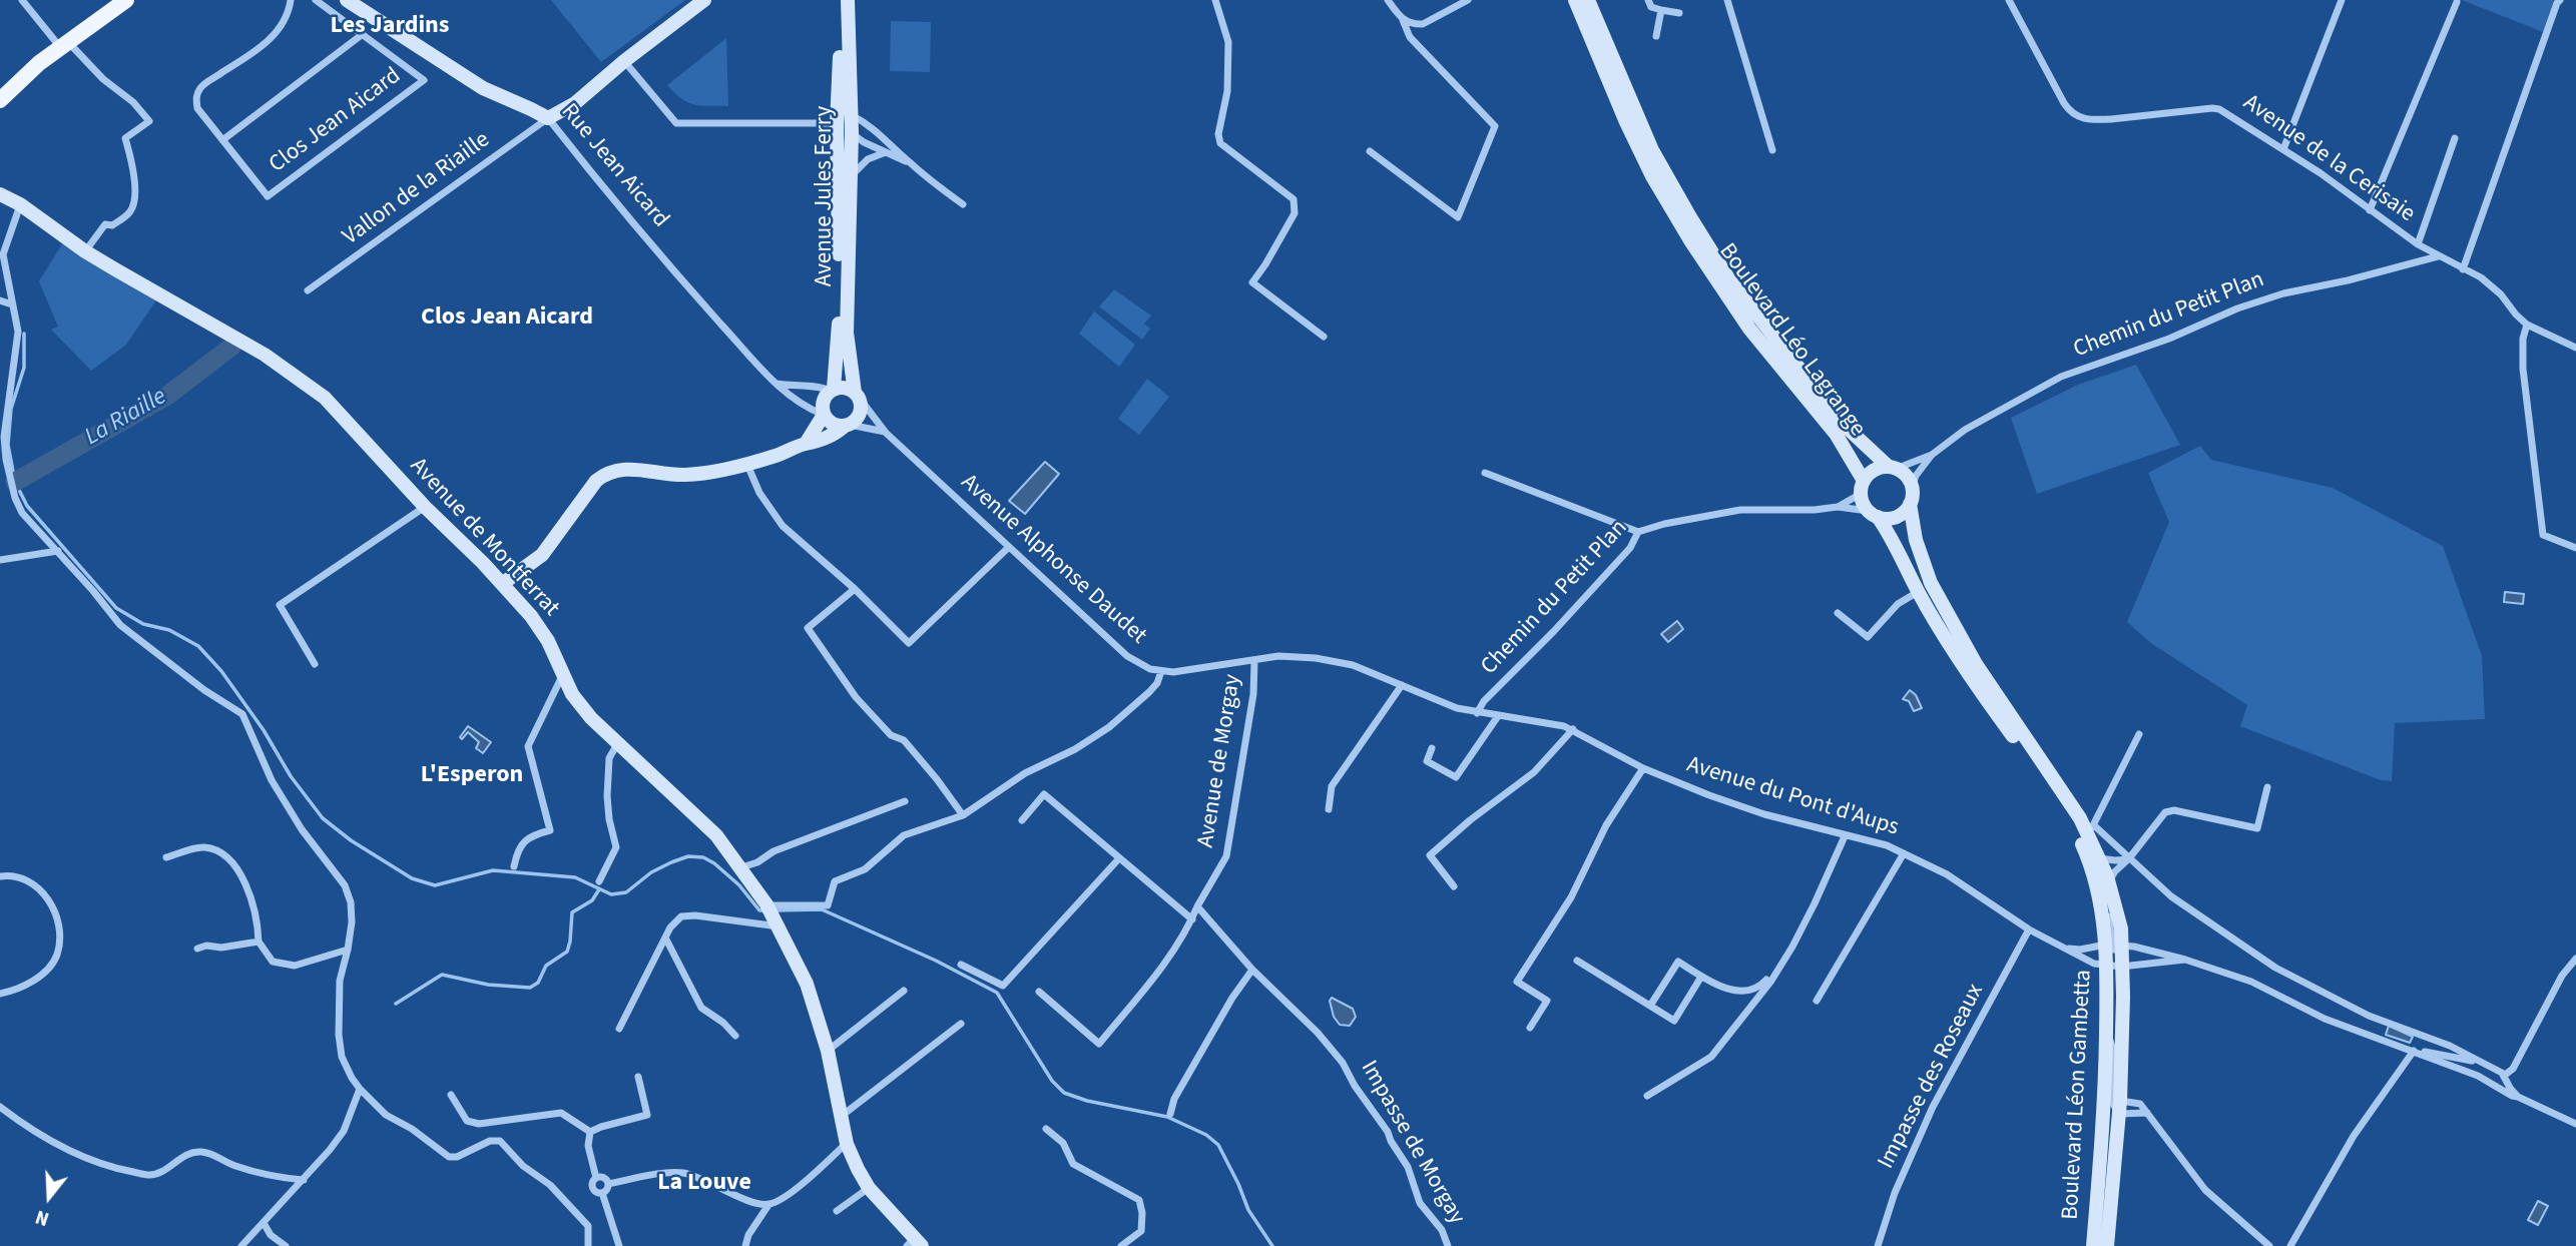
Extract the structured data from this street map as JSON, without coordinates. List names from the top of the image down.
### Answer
{
  "streets": {
    "street": [
      "Clos Jean Aicard",
      "Avenue de la Cerisaie",
      "Rue Jean Aicard",
      "Vallon de la Riaille",
      "Avenue Jules Ferry",
      "Chemin du Petit Plan",
      "Boulevard Léo Lagrange",
      "Avenue de Montferrat",
      "Avenue Alphonse Daudet",
      "Avenue de Morgay",
      "Avenue du Pont d'Aups",
      "Impasse des Roseaux",
      "Boulevard Léon Gambetta",
      "Impasse de Morgay"
    ]
  },
  "crossings": [
    ["Avenue de la Cerisaie", "Chemin du Petit Plan"],
    ["Rue Jean Aicard", "Vallon de la Riaille"],
    ["Rue Jean Aicard", "Avenue Jules Ferry"],
    ["Rue Jean Aicard", "Avenue Alphonse Daudet"],
    ["Avenue Jules Ferry", "Avenue Alphonse Daudet"],
    ["Chemin du Petit Plan", "Boulevard Léo Lagrange"],
    ["Chemin du Petit Plan", "Avenue du Pont d'Aups"],
    ["Avenue Alphonse Daudet", "Avenue de Morgay"],
    ["Avenue Alphonse Daudet", "Avenue du Pont d'Aups"],
    ["Avenue de Morgay", "Avenue du Pont d'Aups"],
    ["Avenue du Pont d'Aups", "Impasse des Roseaux"],
    ["Avenue du Pont d'Aups", "Boulevard Léon Gambetta"]
  ],
  "districts": [
    "Les Jardins",
    "Clos Jean Aicard",
    "L'Esperon",
    "La Louve"
  ],
  "water": ["La Riaille"],
  "north": "bottom"
}
